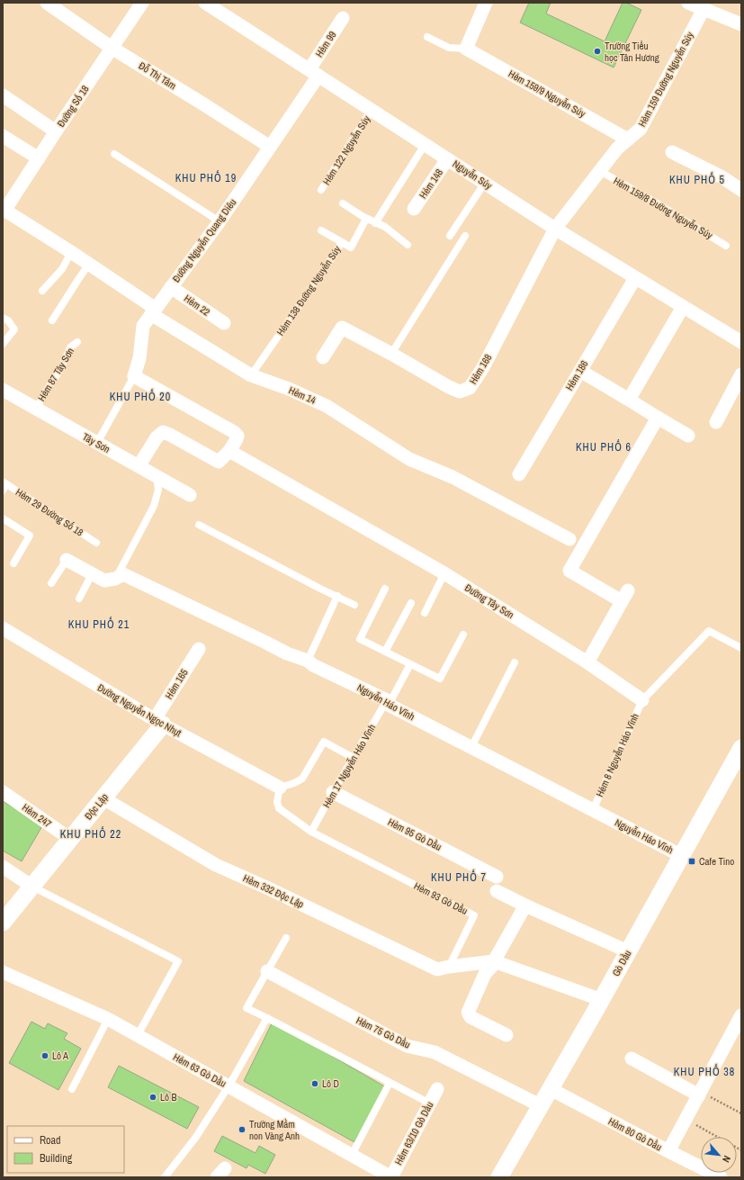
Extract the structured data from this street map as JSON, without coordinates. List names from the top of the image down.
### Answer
{
  "streets": {
    "street": [
      "Hẻm 99",
      "Đỗ Thị Tâm",
      "Hẻm 159 Đường Nguyễn Súy",
      "Hẻm 159/9 Nguyễn Súy",
      "Đường Số 18",
      "Nguyễn Súy",
      "Hẻm 148",
      "Đường Nguyễn Quang Diêu",
      "Hẻm 22",
      "Hẻm 168",
      "Hẻm 186",
      "Hẻm 14",
      "Tây Sơn",
      "Đường Tây Sơn",
      "Hẻm 165",
      "Nguyễn Háo Vĩnh",
      "Đường Nguyễn Ngọc Nhựt",
      "Độc Lập",
      "Hẻm 247",
      "Hẻm 95 Gò Dầu",
      "Hẻm 332 Độc Lập",
      "Gò Dầu",
      "Hẻm 75 Gò Dầu",
      "Hẻm 63 Gò Dầu",
      "Hẻm 63/10 Gò Dầu",
      "Hẻm 80 Gò Dầu"
    ],
    "lane": [
      "Hẻm 122 Nguyễn Súy",
      "Hẻm 159/8 Đường Nguyễn Súy",
      "Hẻm 138 Đường Nguyễn Súy",
      "Hẻm 87 Tây Sơn",
      "Hẻm 29 Đường Số 18",
      "Hẻm 8 Nguyễn Háo Vĩnh",
      "Hẻm 17 Nguyễn Háo Vĩnh",
      "Hẻm 93 Gò Dầu"
    ]
  },
  "crossings": [
    ["Hẻm 99", "Nguyễn Súy"],
    ["Hẻm 99", "Đường Nguyễn Quang Diêu"],
    ["Đỗ Thị Tâm", "Đường Số 18"],
    ["Đỗ Thị Tâm", "Đường Nguyễn Quang Diêu"],
    ["Hẻm 159 Đường Nguyễn Súy", "Hẻm 159/9 Nguyễn Súy"],
    ["Hẻm 159 Đường Nguyễn Súy", "Nguyễn Súy"],
    ["Hẻm 159 Đường Nguyễn Súy", "Hẻm 159/8 Đường Nguyễn Súy"],
    ["Hẻm 159 Đường Nguyễn Súy", "Hẻm 168"],
    ["Đường Số 18", "Hẻm 14"],
    ["Hẻm 122 Nguyễn Súy", "Nguyễn Súy"],
    ["Nguyễn Súy", "Hẻm 148"],
    ["Nguyễn Súy", "Đường Nguyễn Quang Diêu"],
    ["Nguyễn Súy", "Hẻm 168"],
    ["Nguyễn Súy", "Hẻm 186"],
    ["Đường Nguyễn Quang Diêu", "Hẻm 22"],
    ["Đường Nguyễn Quang Diêu", "Hẻm 14"],
    ["Hẻm 138 Đường Nguyễn Súy", "Hẻm 14"],
    ["Hẻm 87 Tây Sơn", "Tây Sơn"],
    ["Đường Tây Sơn", "Hẻm 8 Nguyễn Háo Vĩnh"],
    ["Hẻm 165", "Đường Nguyễn Ngọc Nhựt"],
    ["Hẻm 165", "Độc Lập"],
    ["Nguyễn Háo Vĩnh", "Hẻm 8 Nguyễn Háo Vĩnh"],
    ["Nguyễn Háo Vĩnh", "Hẻm 17 Nguyễn Háo Vĩnh"],
    ["Nguyễn Háo Vĩnh", "Gò Dầu"],
    ["Đường Nguyễn Ngọc Nhựt", "Độc Lập"],
    ["Hẻm 17 Nguyễn Háo Vĩnh", "Hẻm 95 Gò Dầu"],
    ["Hẻm 17 Nguyễn Háo Vĩnh", "Hẻm 93 Gò Dầu"],
    ["Độc Lập", "Hẻm 247"],
    ["Độc Lập", "Hẻm 332 Độc Lập"],
    ["Hẻm 332 Độc Lập", "Hẻm 93 Gò Dầu"],
    ["Gò Dầu", "Hẻm 75 Gò Dầu"],
    ["Gò Dầu", "Hẻm 80 Gò Dầu"],
    ["Hẻm 63 Gò Dầu", "Hẻm 63/10 Gò Dầu"]
  ],
  "districts": [
    "KHU PHỐ 19",
    "KHU PHỐ 5",
    "KHU PHỐ 20",
    "KHU PHỐ 6",
    "KHU PHỐ 21",
    "KHU PHỐ 22",
    "KHU PHỐ 7",
    "KHU PHỐ 38"
  ],
  "places": {
    "other": [
      "Trường Tiểu học Tân Hương",
      "Lô A",
      "Lô D",
      "Lô B",
      "Trường Mầm non Vàng Anh"
    ],
    "transit": ["Cafe Tino"]
  },
  "legend": ["Road", "Building"],
  "north": "bottom right"
}
